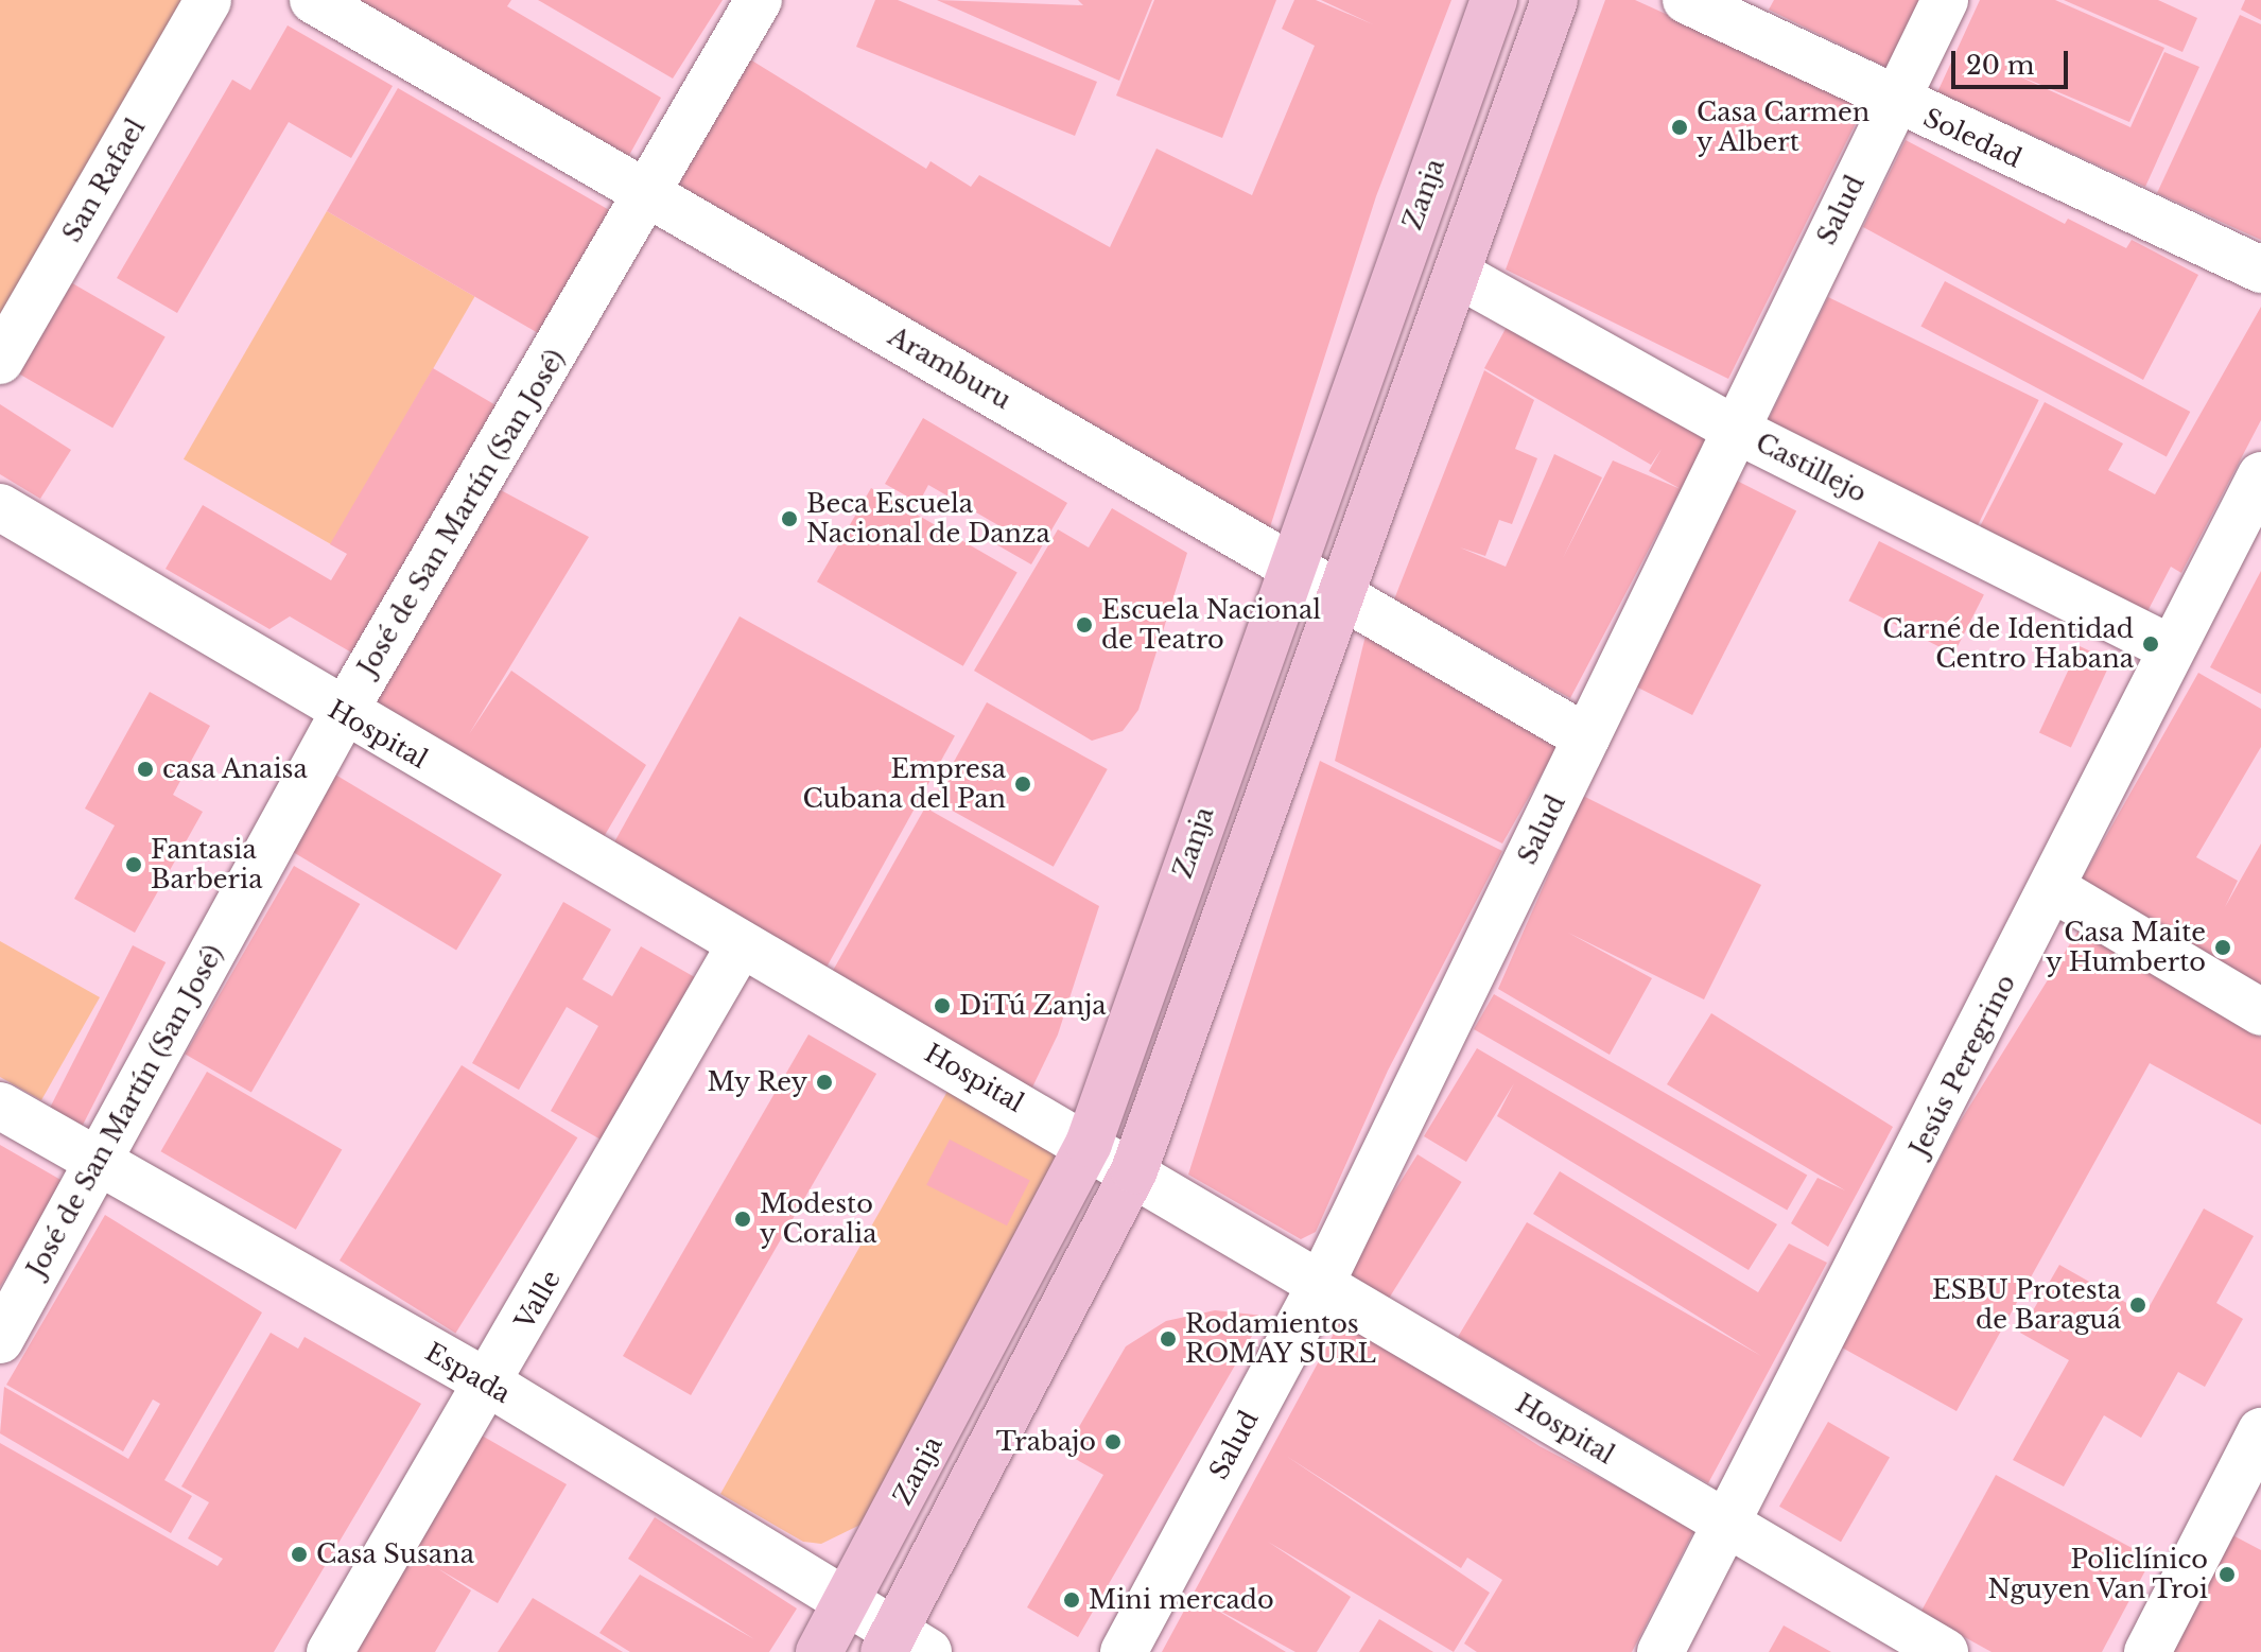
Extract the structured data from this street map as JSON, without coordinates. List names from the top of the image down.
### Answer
{
  "streets": {
    "main road": ["Zanja"],
    "street": [
      "Soledad",
      "San Rafael",
      "Salud",
      "Aramburu",
      "Castillejo",
      "José de San Martín (San José)",
      "Hospital",
      "Jesús Peregrino",
      "Valle",
      "Espada"
    ]
  },
  "crossings": [
    ["Soledad", "Salud"],
    ["Zanja", "Aramburu"],
    ["Zanja", "Hospital"],
    ["Zanja", "Espada"],
    ["Salud", "Aramburu"],
    ["Salud", "Castillejo"],
    ["Salud", "Hospital"],
    ["Aramburu", "José de San Martín (San José)"],
    ["Castillejo", "Jesús Peregrino"],
    ["José de San Martín (San José)", "Hospital"],
    ["José de San Martín (San José)", "Espada"],
    ["Hospital", "Jesús Peregrino"],
    ["Hospital", "Valle"],
    ["Valle", "Espada"]
  ],
  "places": [
    "Casa Carmen y Albert",
    "Beca Escuela Nacional de Danza",
    "Escuela Nacional de Teatro",
    "Carné de Identidad Centro Habana",
    "casa Anaisa",
    "Empresa Cubana del Pan",
    "Fantasia Barberia",
    "Casa Maite y Humberto",
    "DiTú Zanja",
    "My Rey",
    "Modesto y Coralia",
    "ESBU Protesta de Baraguá",
    "Rodamientos ROMAY SURL",
    "Trabajo",
    "Casa Susana",
    "Policlínico Nguyen Van Troi",
    "Mini mercado"
  ],
  "scale_bar": "20 m"
}
